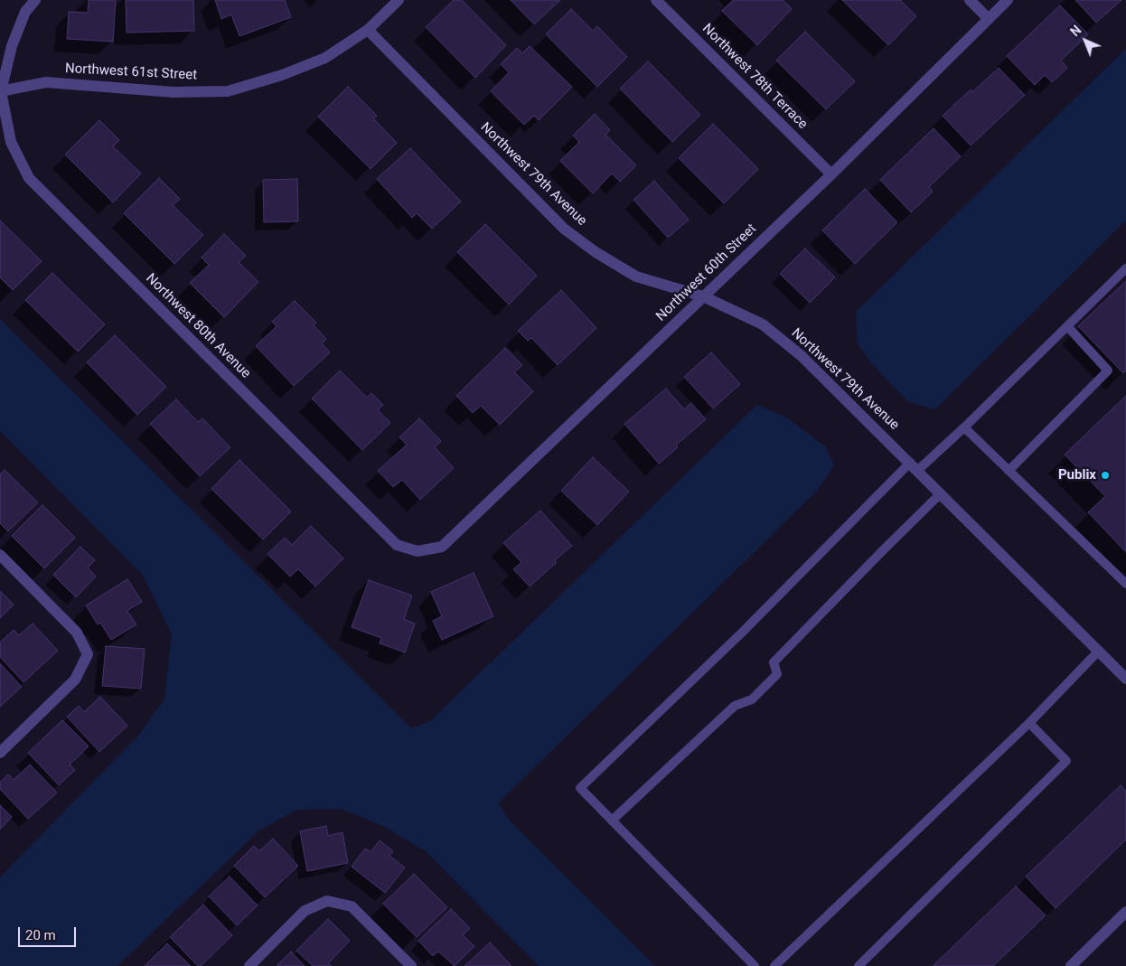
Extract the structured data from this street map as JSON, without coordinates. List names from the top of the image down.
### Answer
{
  "streets": {
    "street": [
      "Northwest 61st Street",
      "Northwest 78th Terrace",
      "Northwest 79th Avenue",
      "Northwest 60th Street",
      "Northwest 80th Avenue"
    ]
  },
  "crossings": [
    ["Northwest 61st Street", "Northwest 79th Avenue"],
    ["Northwest 61st Street", "Northwest 80th Avenue"],
    ["Northwest 78th Terrace", "Northwest 60th Street"],
    ["Northwest 79th Avenue", "Northwest 60th Street"],
    ["Northwest 60th Street", "Northwest 80th Avenue"]
  ],
  "places": ["Publix"],
  "scale_bar": "20 m",
  "north": "top left"
}
